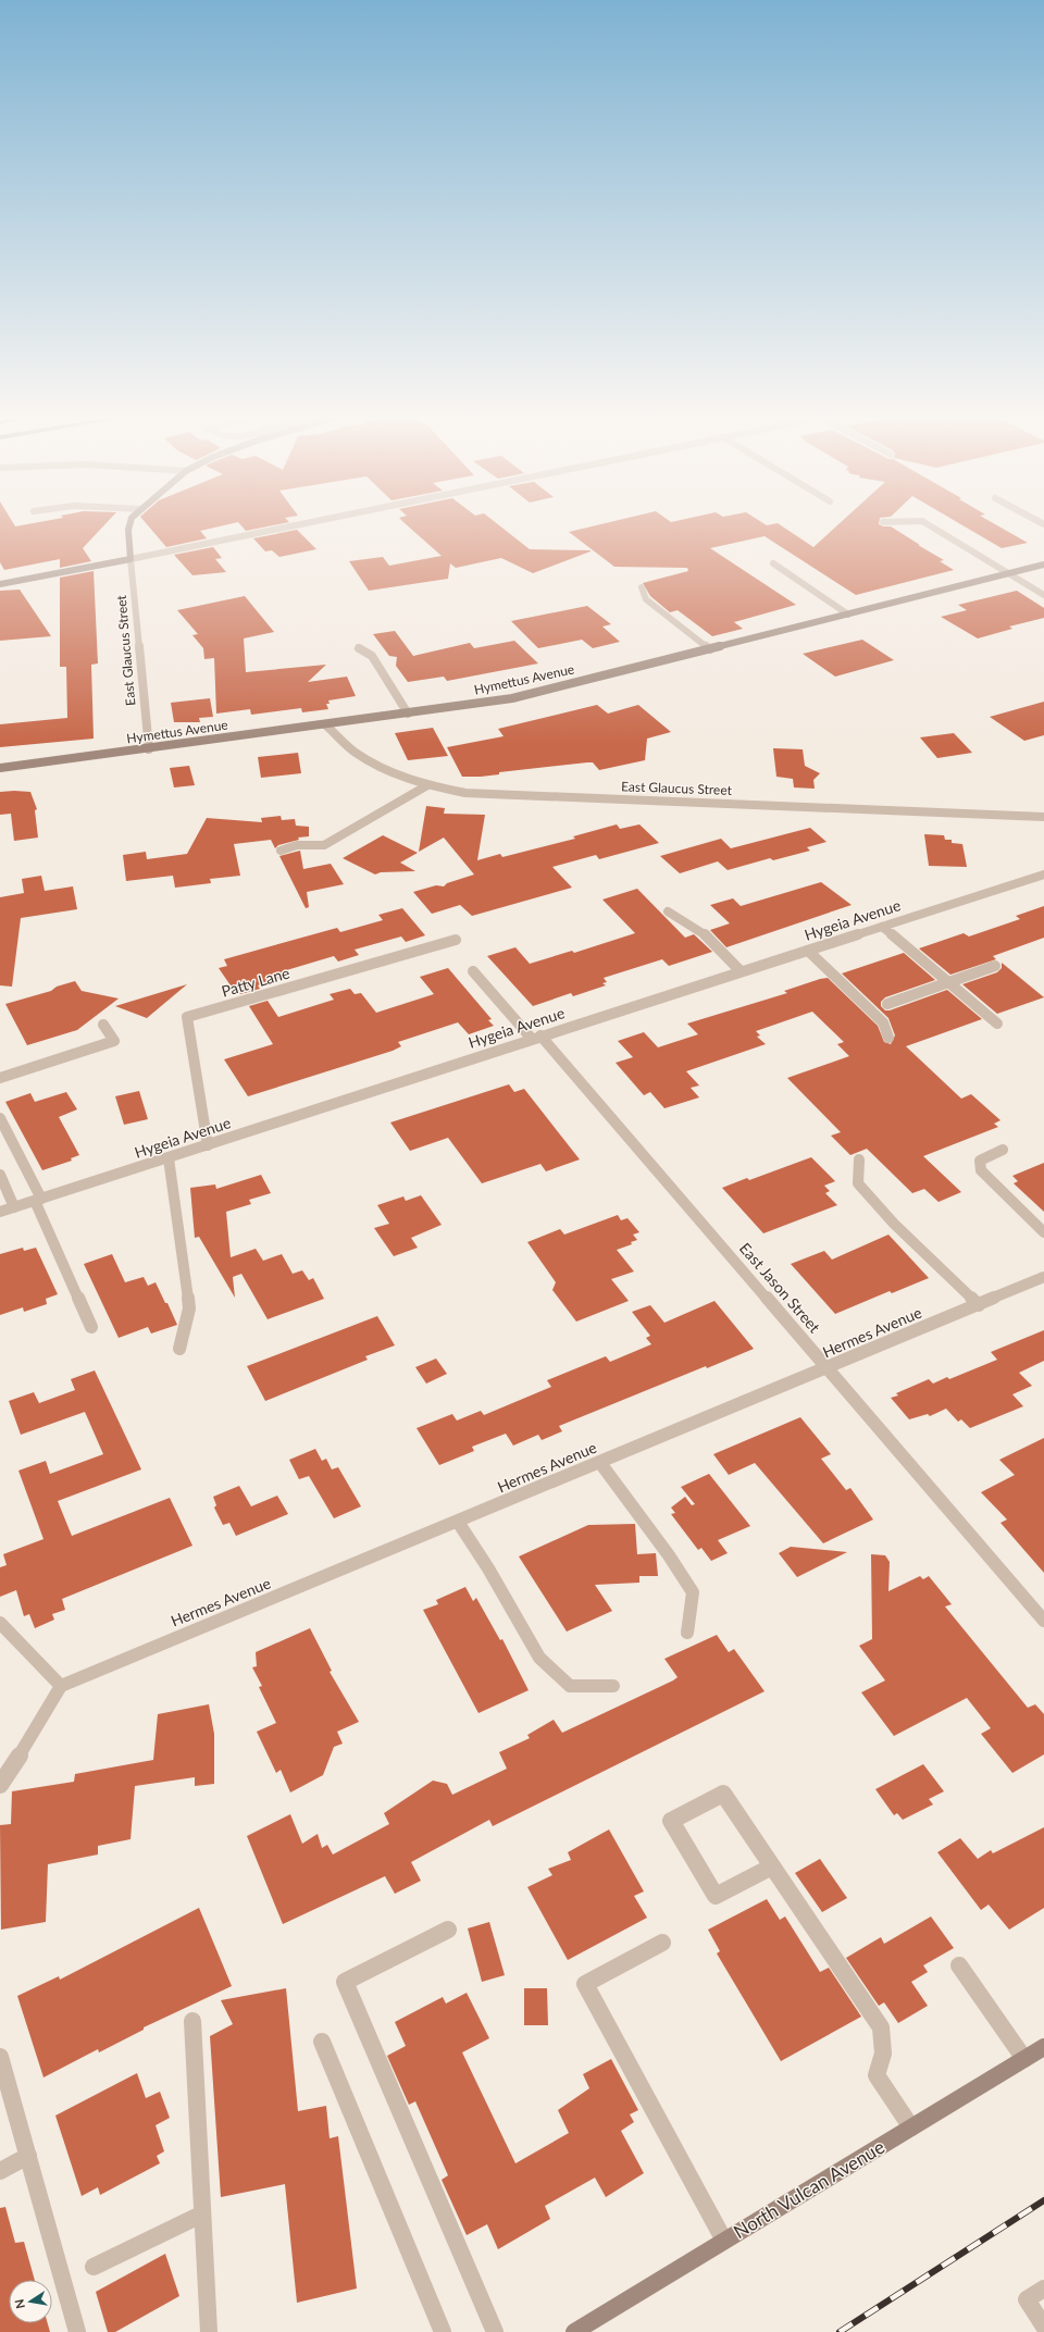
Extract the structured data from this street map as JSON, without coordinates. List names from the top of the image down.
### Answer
{
  "streets": {
    "street": [
      "East Glaucus Street",
      "Hymettus Avenue",
      "Hygeia Avenue",
      "Patty Lane",
      "East Jason Street",
      "Hermes Avenue",
      "North Vulcan Avenue"
    ]
  },
  "crossings": [
    ["East Glaucus Street", "Hymettus Avenue"],
    ["Hygeia Avenue", "Patty Lane"],
    ["Hygeia Avenue", "East Jason Street"],
    ["East Jason Street", "Hermes Avenue"]
  ],
  "north": "left"
}
